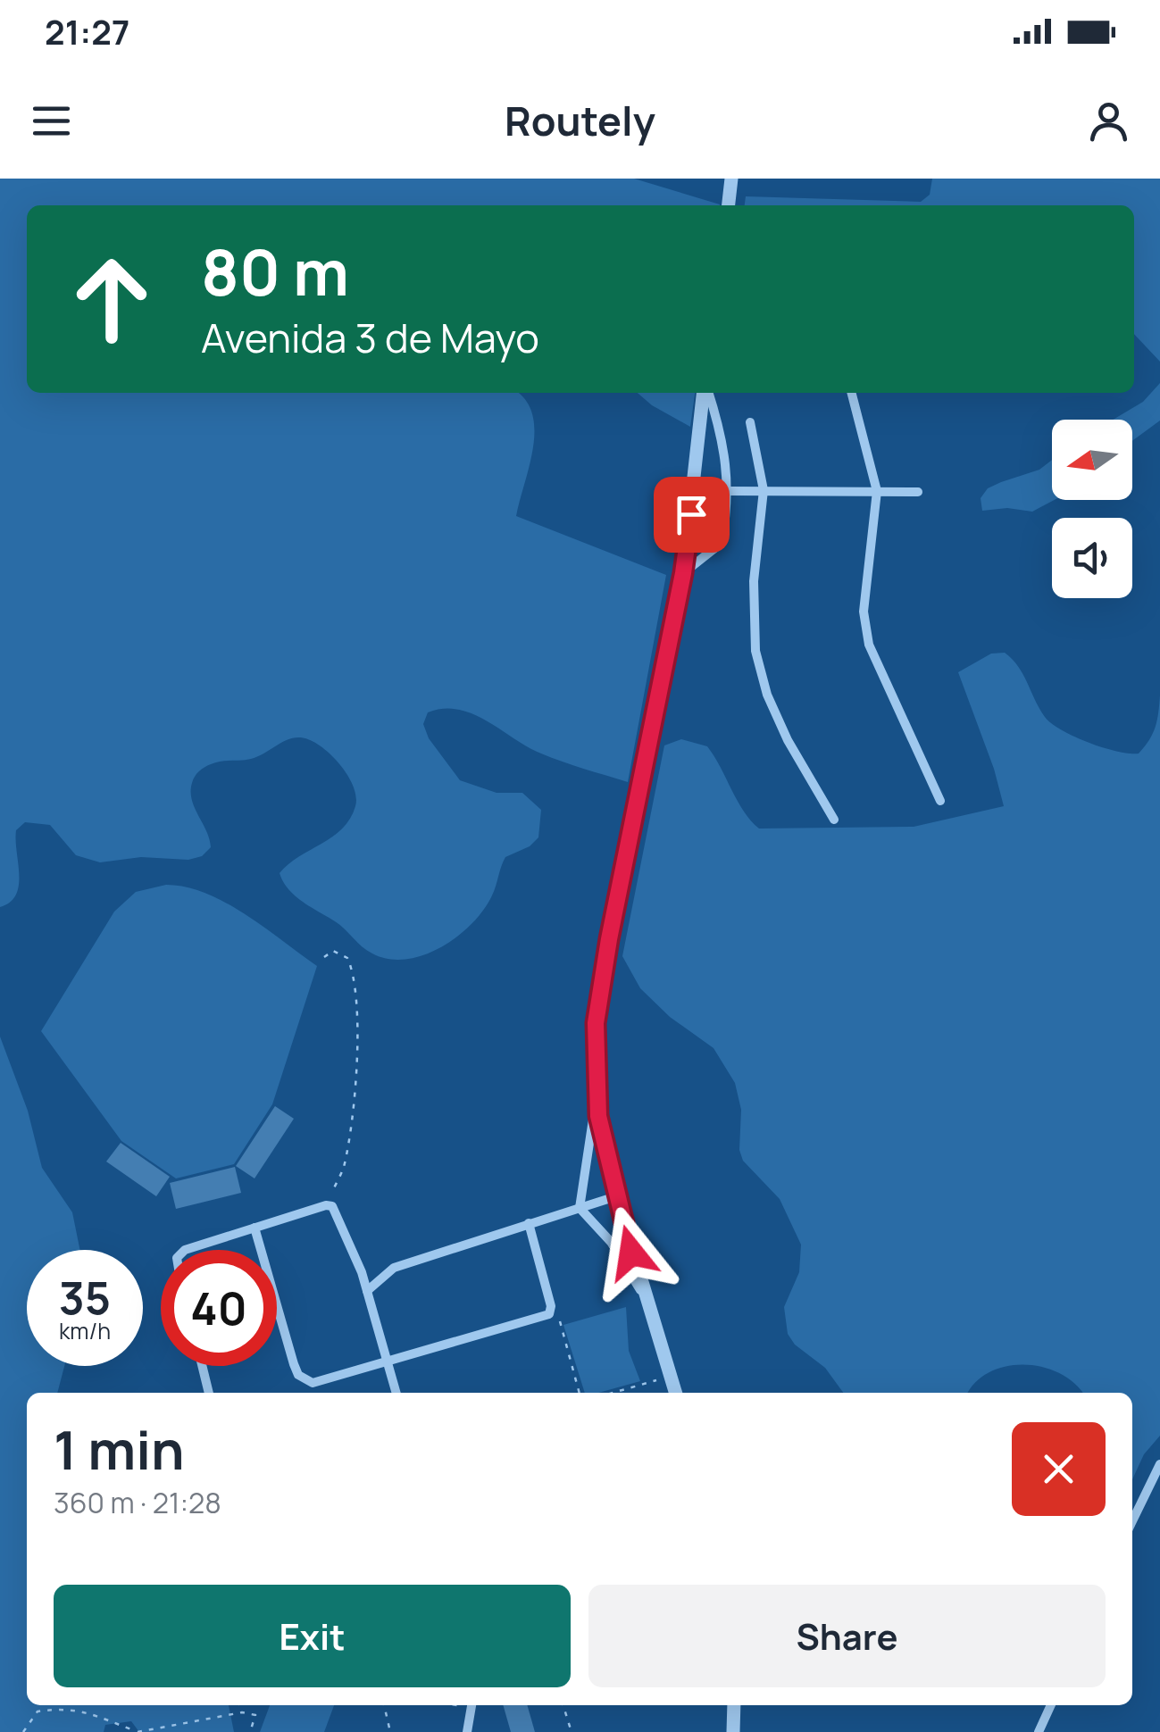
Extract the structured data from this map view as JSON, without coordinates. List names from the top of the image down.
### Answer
{
  "north": "left",
  "page": {
    "status": "21:27",
    "header": "Routely",
    "turn": ["80 m", "Avenida 3 de Mayo"],
    "speed": "35 km/h",
    "limit": "40",
    "heading": ["1 min", "360 m · 21:28"],
    "buttons": ["Exit", "Share"]
  }
}
